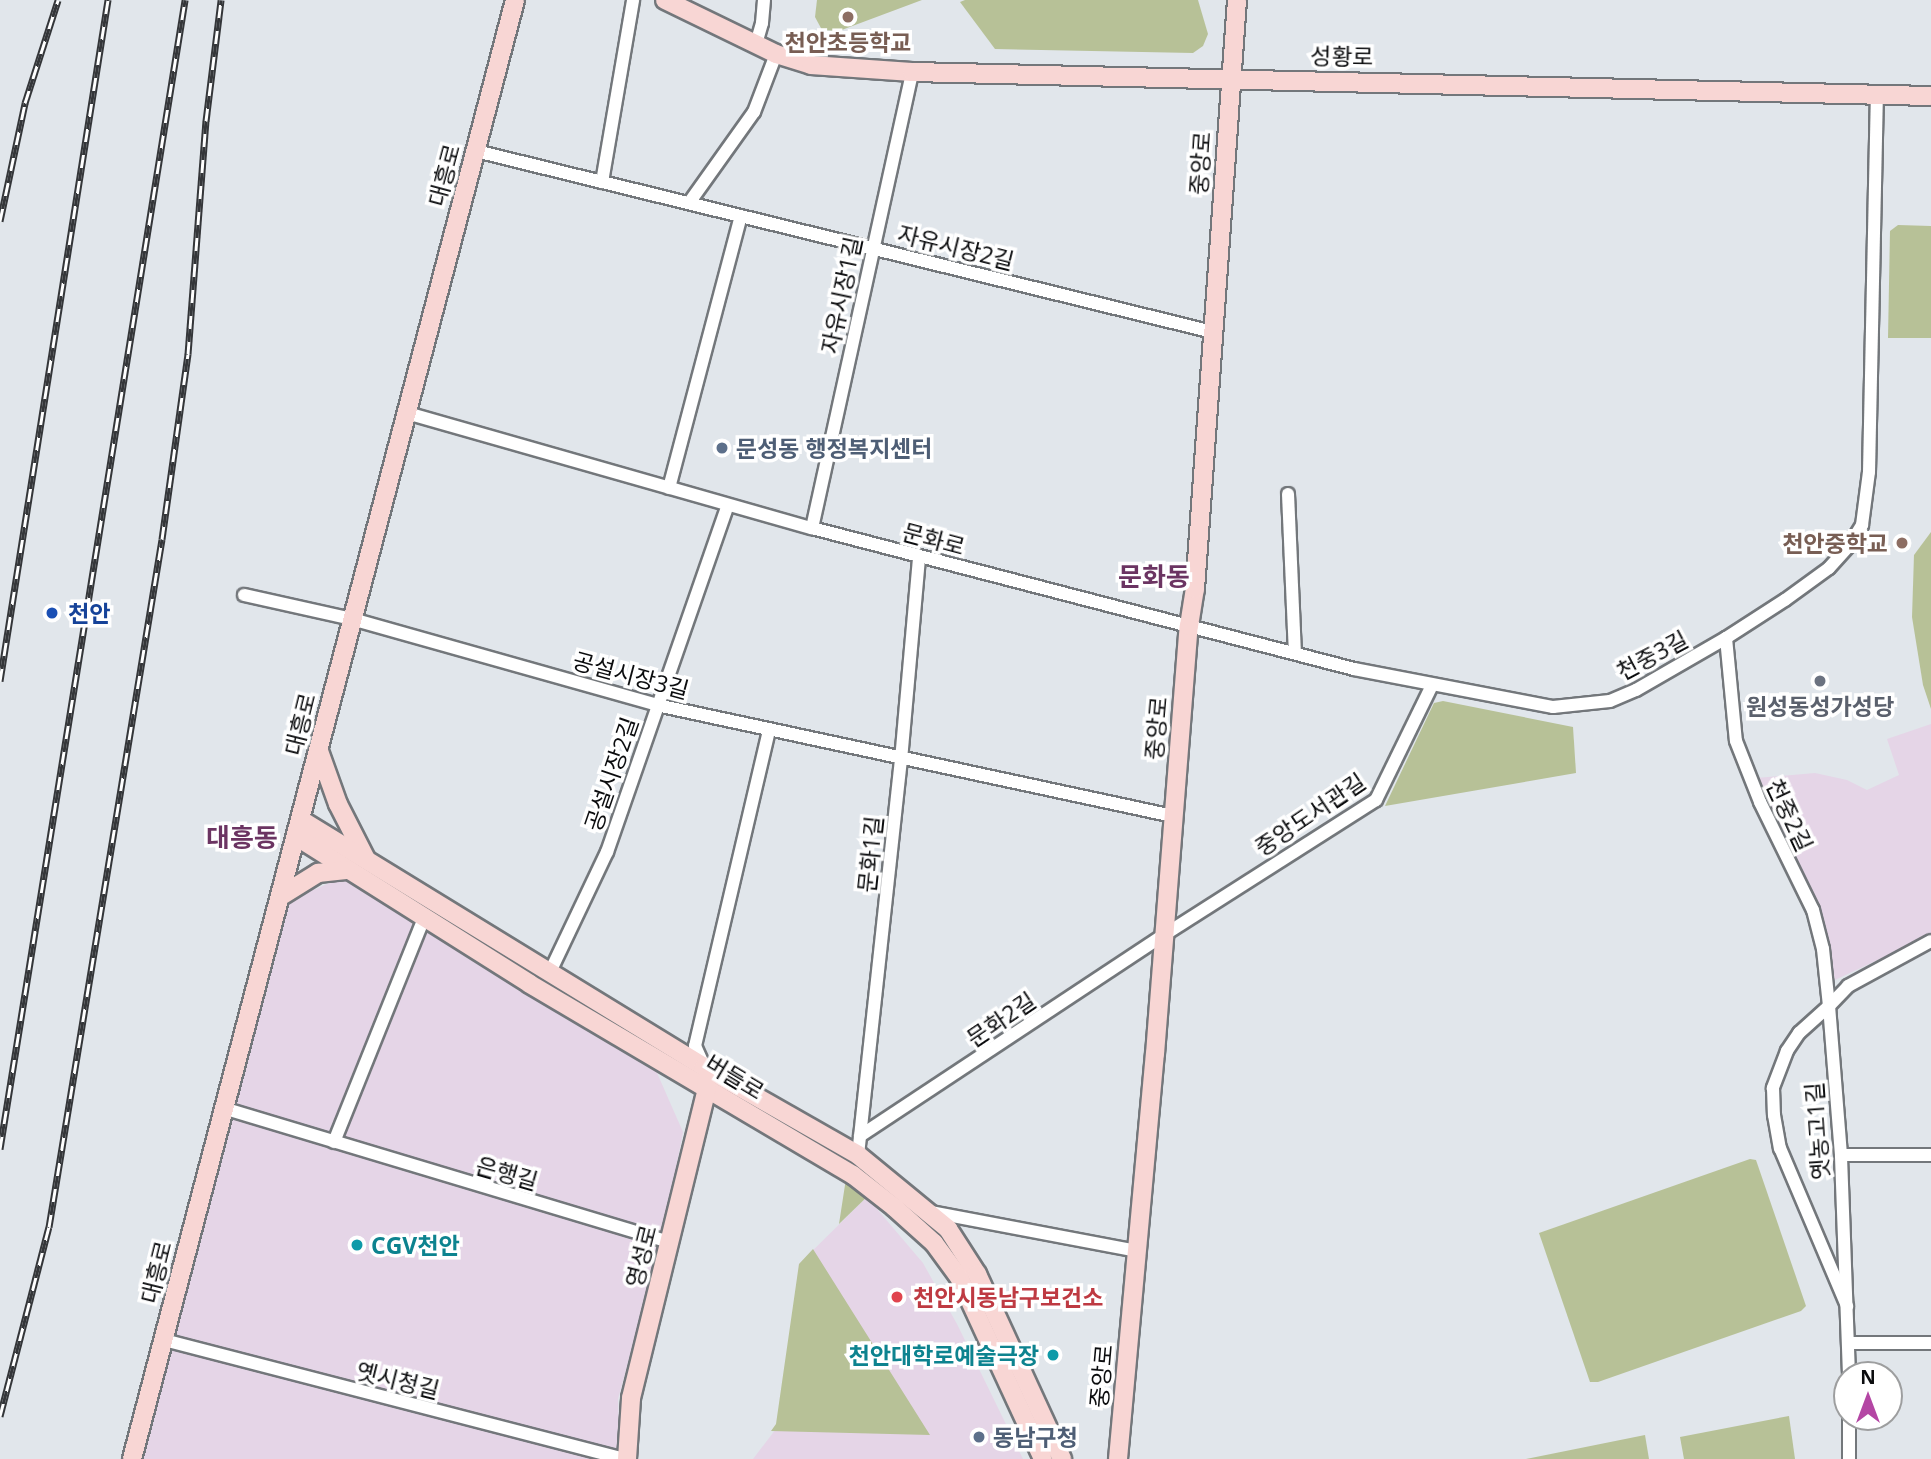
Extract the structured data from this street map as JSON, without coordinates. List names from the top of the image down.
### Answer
{
  "streets": {
    "street": [
      "성황로",
      "중앙로",
      "대흥로",
      "자유시장2길",
      "자유시장1길",
      "문화로",
      "천중3길",
      "공설시장3길",
      "공설시장2길",
      "중앙도서관길",
      "천중2길",
      "문화1길",
      "문화2길",
      "버들로",
      "옛농고1길",
      "은행길",
      "영성로",
      "옛시청길"
    ]
  },
  "crossings": [
    ["성황로", "중앙로"],
    ["성황로", "자유시장1길"],
    ["성황로", "천중3길"],
    ["중앙로", "자유시장2길"],
    ["중앙로", "문화로"],
    ["중앙로", "천중3길"],
    ["중앙로", "공설시장3길"],
    ["중앙로", "중앙도서관길"],
    ["중앙로", "문화2길"],
    ["중앙로", "버들로"],
    ["대흥로", "자유시장2길"],
    ["대흥로", "문화로"],
    ["대흥로", "공설시장3길"],
    ["대흥로", "버들로"],
    ["대흥로", "은행길"],
    ["대흥로", "옛시청길"],
    ["자유시장2길", "자유시장1길"],
    ["자유시장1길", "문화로"],
    ["문화로", "천중3길"],
    ["문화로", "공설시장2길"],
    ["문화로", "문화1길"],
    ["천중3길", "중앙도서관길"],
    ["천중3길", "천중2길"],
    ["공설시장3길", "공설시장2길"],
    ["공설시장3길", "문화1길"],
    ["공설시장2길", "버들로"],
    ["중앙도서관길", "문화2길"],
    ["천중2길", "옛농고1길"],
    ["문화1길", "문화2길"],
    ["문화1길", "버들로"],
    ["버들로", "영성로"],
    ["은행길", "영성로"],
    ["영성로", "옛시청길"]
  ],
  "districts": ["문화동", "대흥동"],
  "places": [
    "천안초등학교",
    "문성동 행정복지센터",
    "천안중학교",
    "천안",
    "원성동성가성당",
    "CGV천안",
    "천안시동남구보건소",
    "천안대학로예술극장",
    "동남구청"
  ],
  "north": "top"
}
